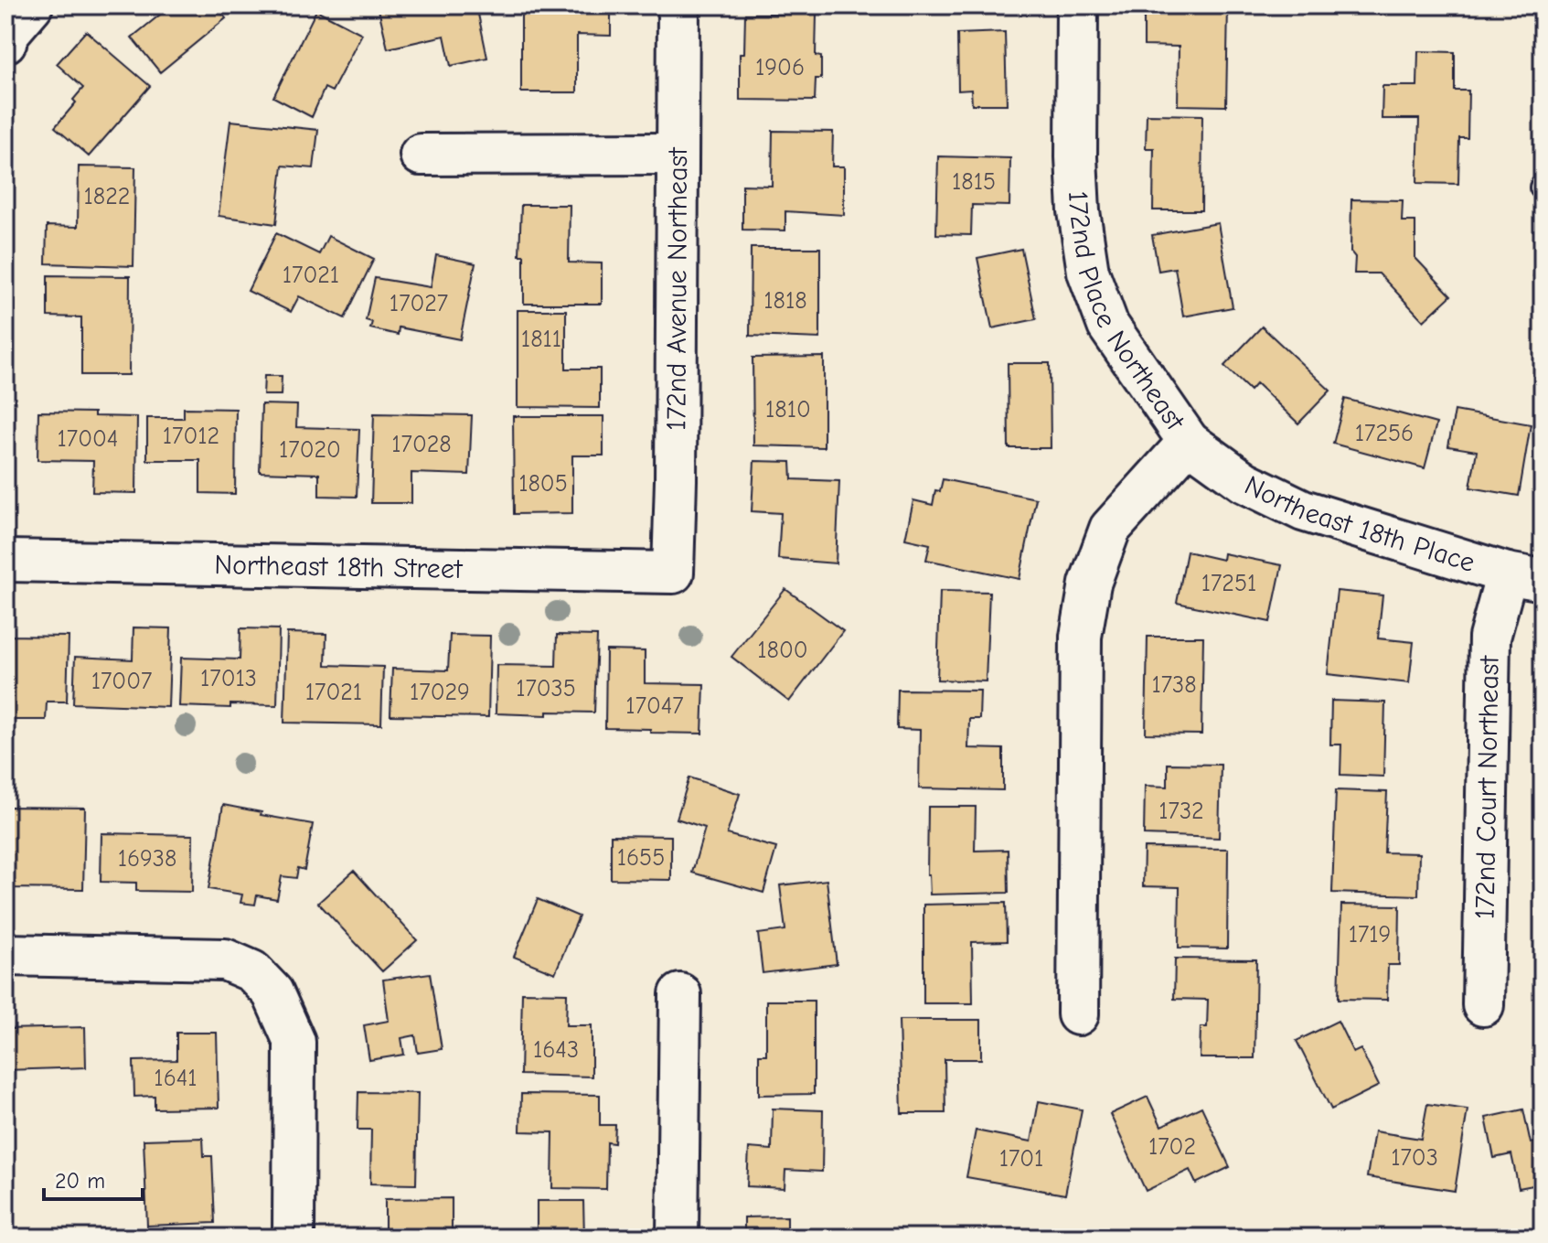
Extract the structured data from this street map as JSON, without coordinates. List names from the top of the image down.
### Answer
{
  "streets": {
    "street": [
      "172nd Avenue Northeast",
      "172nd Place Northeast",
      "Northeast 18th Place",
      "Northeast 18th Street",
      "172nd Court Northeast"
    ]
  },
  "crossings": [
    ["172nd Avenue Northeast", "Northeast 18th Street"],
    ["172nd Place Northeast", "Northeast 18th Place"],
    ["Northeast 18th Place", "172nd Court Northeast"]
  ],
  "house_numbers": [
    "1906",
    "1815",
    "1822",
    "17021",
    "1818",
    "17027",
    "1811",
    "1810",
    "17256",
    "17012",
    "17004",
    "17028",
    "17020",
    "1805",
    "17251",
    "1800",
    "17013",
    "17007",
    "1738",
    "17035",
    "17021",
    "17029",
    "17047",
    "1732",
    "1655",
    "16938",
    "1719",
    "1643",
    "1641",
    "1702",
    "1703",
    "1701"
  ],
  "scale_bar": "20 m"
}
